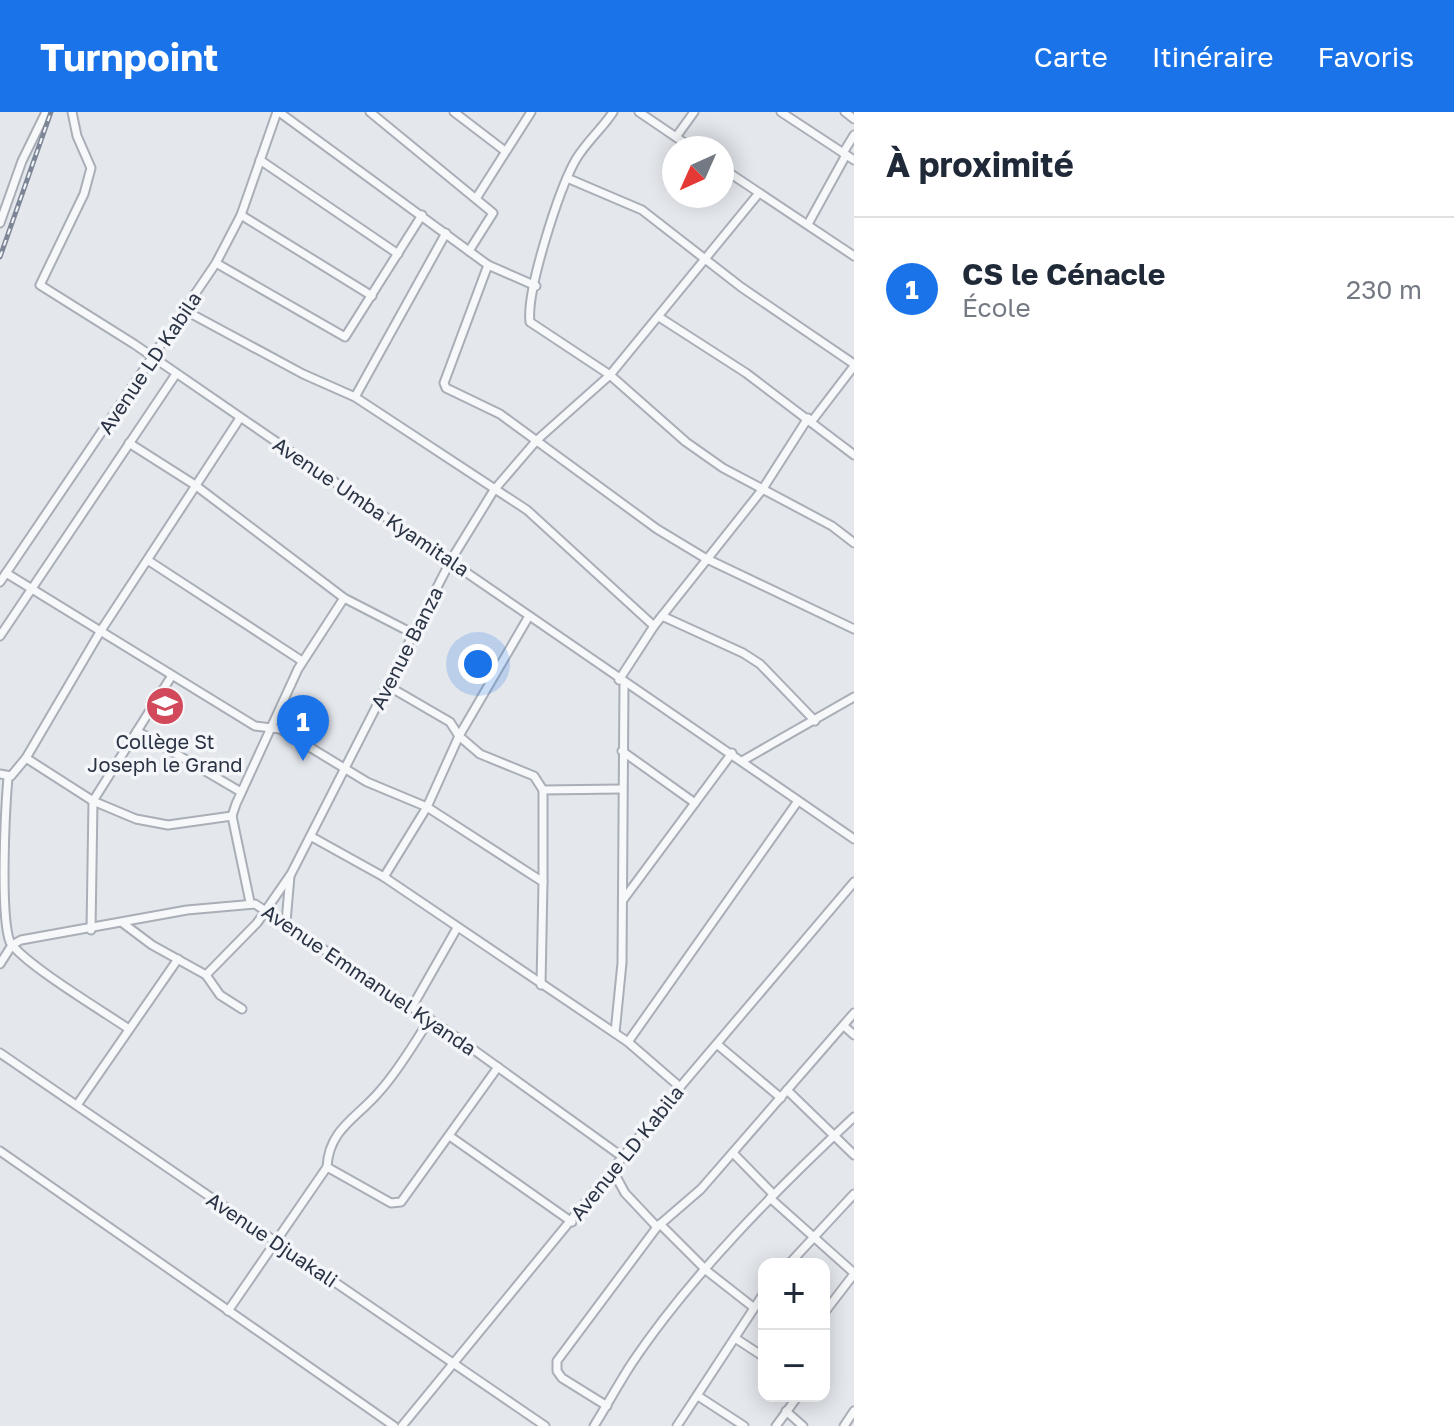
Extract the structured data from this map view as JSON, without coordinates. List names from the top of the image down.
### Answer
{
  "streets": {
    "street": [
      "Avenue LD Kabila",
      "Avenue Umba Kyamitala",
      "Avenue Banza",
      "Avenue Emmanuel Kyanda",
      "Avenue Djuakali"
    ]
  },
  "crossings": [
    ["Avenue LD Kabila", "Avenue Umba Kyamitala"],
    ["Avenue LD Kabila", "Avenue Emmanuel Kyanda"],
    ["Avenue LD Kabila", "Avenue Djuakali"],
    ["Avenue Umba Kyamitala", "Avenue Banza"],
    ["Avenue Banza", "Avenue Emmanuel Kyanda"]
  ],
  "places": {
    "school or university": ["Collège St Joseph le Grand"]
  },
  "north": "bottom left",
  "page": {
    "header": "Turnpoint",
    "nav": ["Carte", "Itinéraire", "Favoris"],
    "heading": "À proximité",
    "list": [
      {
        "mark": "1",
        "name": "CS le Cénacle",
        "note": "École",
        "value": "230 m"
      }
    ],
    "pins": "1",
    "map_buttons": ["+", "−"]
  }
}
